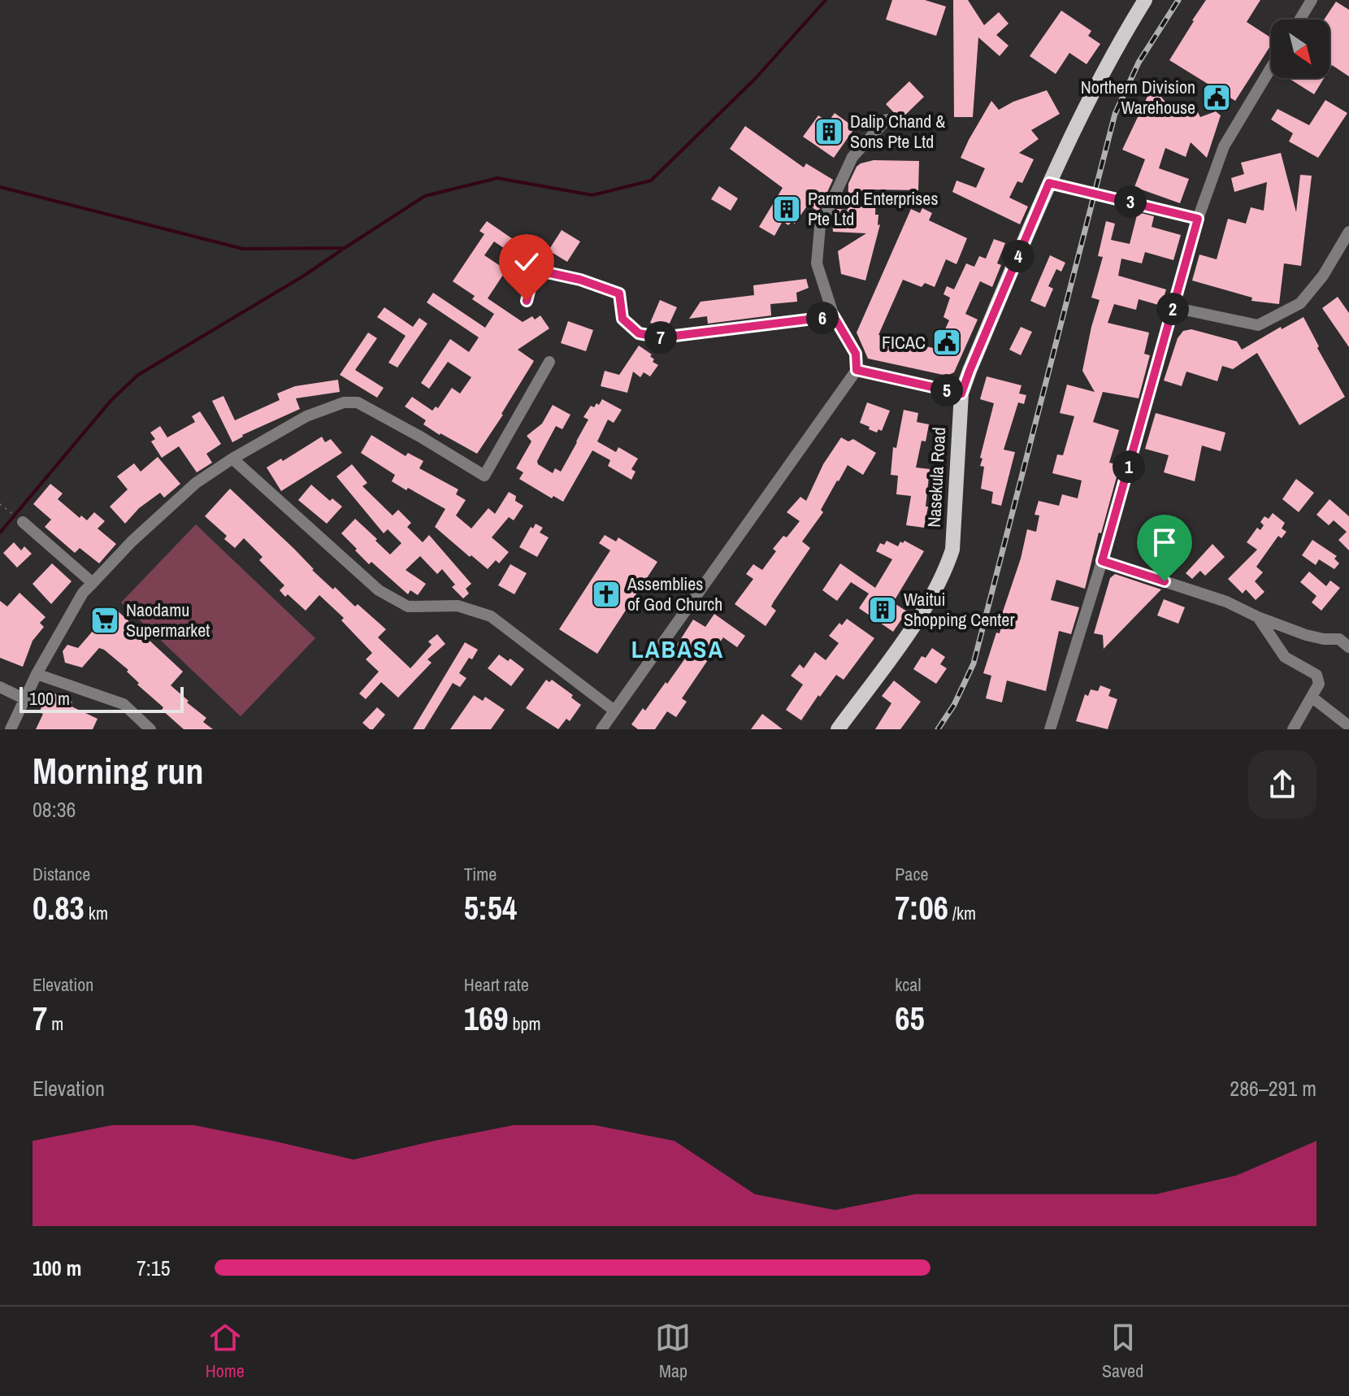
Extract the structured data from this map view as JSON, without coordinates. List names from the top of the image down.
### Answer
{
  "streets": {
    "main road": ["Nasekula Road"]
  },
  "districts": ["LABASA"],
  "places": {
    "public building": ["Northern Division Warehouse", "FICAC"],
    "building": ["Dalip Chand & Sons Pte Ltd", "Parmod Enterprises Pte Ltd", "Waitui Shopping Center"],
    "church": ["Assemblies of God Church"],
    "supermarket": ["Naodamu Supermarket"]
  },
  "scale_bar": "100 m",
  "north": "bottom right",
  "page": {
    "pins": [
      "3",
      "4",
      "2",
      "6",
      "7",
      "5",
      "1"
    ],
    "scale": "100 m",
    "heading": ["Morning run", "08:36"],
    "stats": [
      ["Distance", "0.83 km"],
      ["Time", "5:54"],
      ["Pace", "7:06 /km"],
      ["Elevation", "7 m"],
      ["Heart rate", "169 bpm"],
      ["kcal", "65"]
    ],
    "chart": ["Elevation", "286–291 m"],
    "list": [
      {
        "name": "100 m",
        "note": "7:15"
      }
    ],
    "tabs": ["Home", "Map", "Saved"]
  }
}
